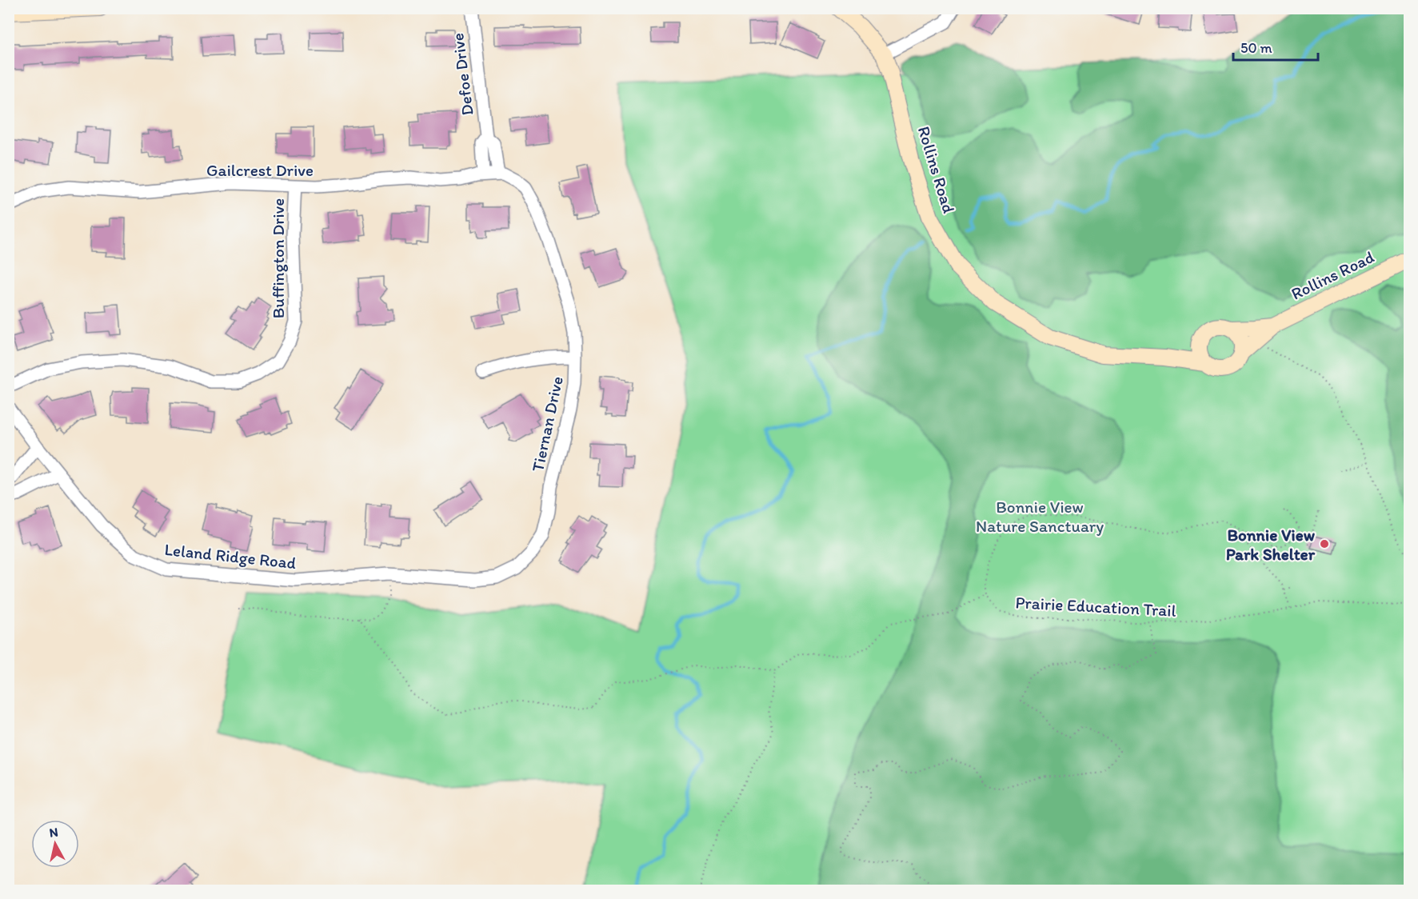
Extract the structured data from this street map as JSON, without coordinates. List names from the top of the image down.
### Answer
{
  "streets": {
    "street": [
      "Defoe Drive",
      "Gailcrest Drive",
      "Rollins Road",
      "Buffington Drive",
      "Tiernan Drive",
      "Leland Ridge Road"
    ],
    "path": ["Prairie Education Trail"]
  },
  "crossings": [
    ["Defoe Drive", "Gailcrest Drive"],
    ["Defoe Drive", "Tiernan Drive"],
    ["Gailcrest Drive", "Buffington Drive"],
    ["Gailcrest Drive", "Tiernan Drive"],
    ["Tiernan Drive", "Leland Ridge Road"]
  ],
  "parks": ["Bonnie View Nature Sanctuary"],
  "places": ["Bonnie View Park Shelter"],
  "scale_bar": "50 m",
  "north": "top"
}
